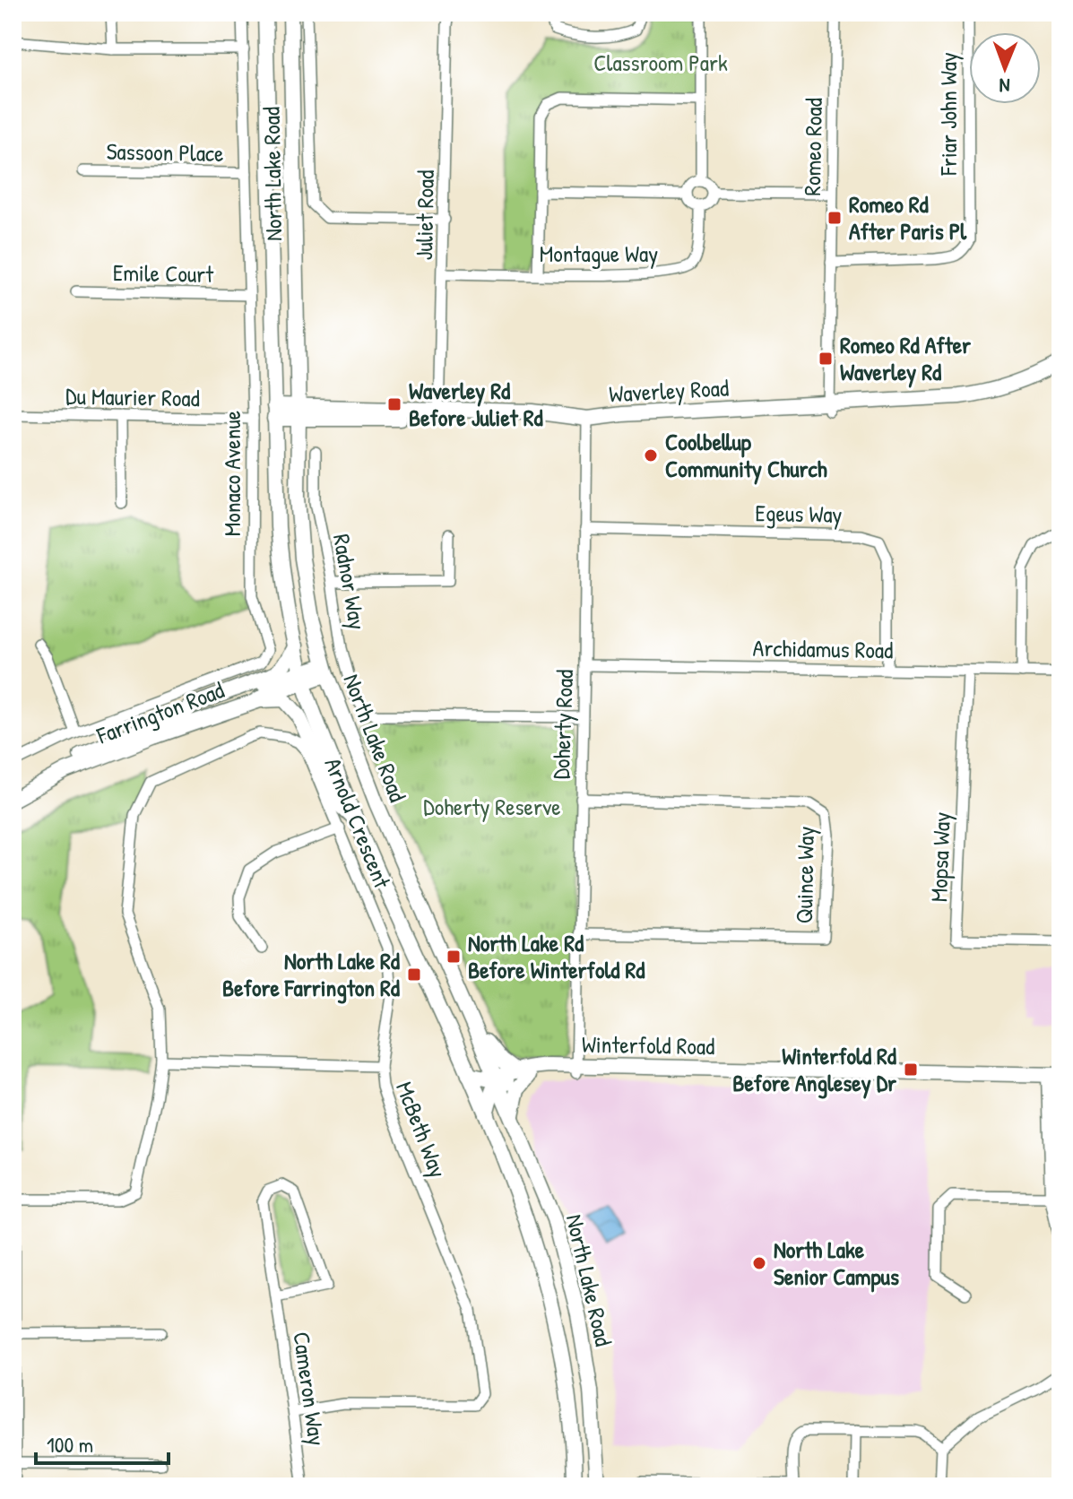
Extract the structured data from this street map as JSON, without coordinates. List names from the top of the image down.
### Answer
{
  "streets": {
    "main road": [
      "North Lake Road",
      "Waverley Road",
      "Farrington Road",
      "Winterfold Road"
    ],
    "street": [
      "Friar John Way",
      "Romeo Road",
      "Sassoon Place",
      "Juliet Road",
      "Montague Way",
      "Emile Court",
      "Du Maurier Road",
      "Monaco Avenue",
      "Egeus Way",
      "Radnor Way",
      "Archidamus Road",
      "Doherty Road",
      "Arnold Crescent",
      "Mopsa Way",
      "Quince Way",
      "McBeth Way",
      "Cameron Way"
    ]
  },
  "crossings": [
    ["Friar John Way", "Romeo Road"],
    ["Romeo Road", "Waverley Road"],
    ["Sassoon Place", "Monaco Avenue"],
    ["North Lake Road", "Waverley Road"],
    ["North Lake Road", "Farrington Road"],
    ["North Lake Road", "Winterfold Road"],
    ["Juliet Road", "Montague Way"],
    ["Juliet Road", "Waverley Road"],
    ["Emile Court", "Monaco Avenue"],
    ["Waverley Road", "Doherty Road"],
    ["Du Maurier Road", "Monaco Avenue"],
    ["Egeus Way", "Archidamus Road"],
    ["Egeus Way", "Doherty Road"],
    ["Radnor Way", "Doherty Road"],
    ["Archidamus Road", "Doherty Road"],
    ["Archidamus Road", "Mopsa Way"],
    ["Doherty Road", "Quince Way"],
    ["Doherty Road", "Winterfold Road"],
    ["Arnold Crescent", "McBeth Way"],
    ["McBeth Way", "Cameron Way"]
  ],
  "parks": ["Classroom Park", "Doherty Reserve"],
  "places": {
    "transit": [
      "Romeo Rd After Paris Pl",
      "Romeo Rd After Waverley Rd",
      "Waverley Rd Before Juliet Rd",
      "North Lake Rd Before Winterfold Rd",
      "North Lake Rd Before Farrington Rd",
      "Winterfold Rd Before Anglesey Dr"
    ],
    "other": ["Coolbellup Community Church", "North Lake Senior Campus"]
  },
  "scale_bar": "100 m",
  "north": "bottom"
}
